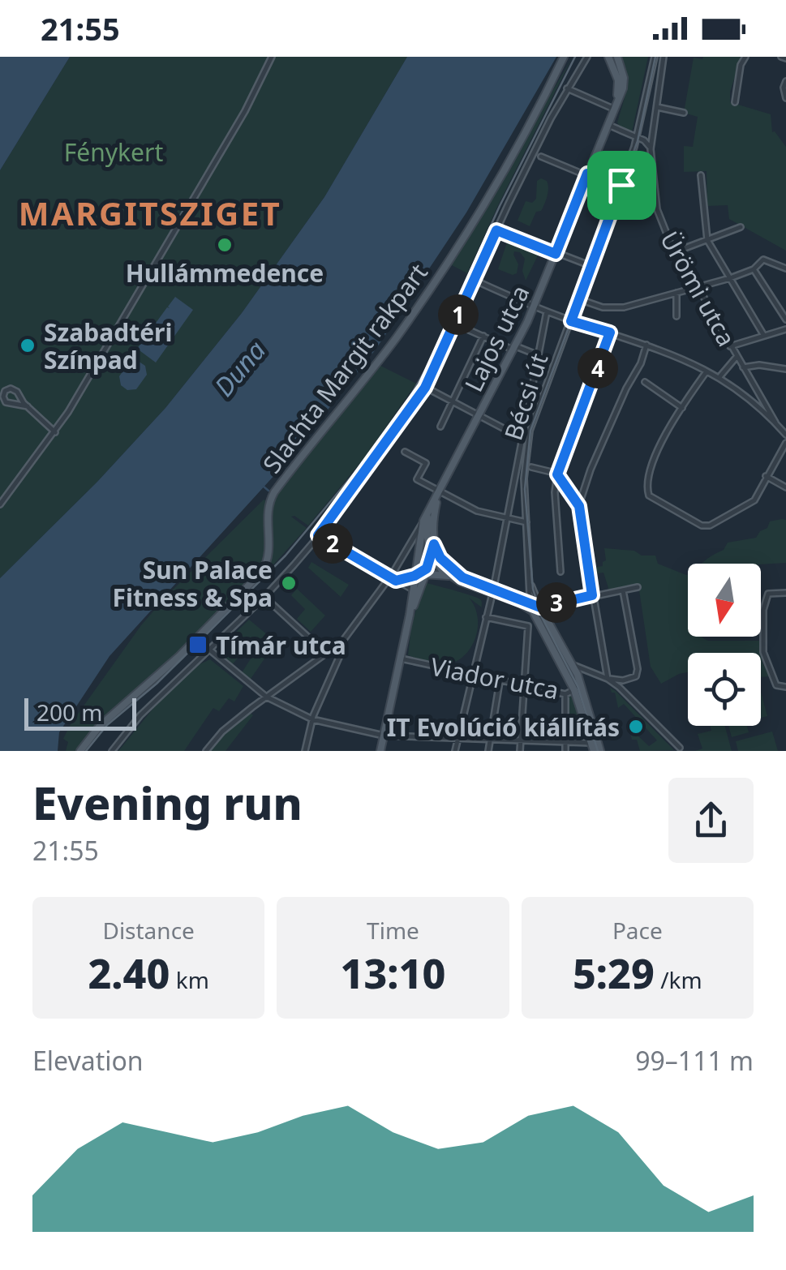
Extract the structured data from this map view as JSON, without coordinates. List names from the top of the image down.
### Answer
{
  "streets": {
    "main road": ["Lajos utca", "Slachta Margit rakpart", "Bécsi út"],
    "street": ["Ürömi utca", "Viador utca"]
  },
  "crossings": [
    ["Bécsi út", "Viador utca"]
  ],
  "districts": ["MARGITSZIGET"],
  "water": ["Duna"],
  "parks": ["Fénykert"],
  "places": {
    "other": [
      "Hullámmedence",
      "Szabadtéri Színpad",
      "Sun Palace Fitness & Spa",
      "IT Evolúció kiállítás"
    ],
    "transit": ["Tímár utca"]
  },
  "scale_bar": "200 m",
  "north": "bottom",
  "page": {
    "status": "21:55",
    "pins": [
      "1",
      "4",
      "2",
      "3"
    ],
    "scale": "200 m",
    "heading": ["Evening run", "21:55"],
    "stats": [
      ["Distance", "2.40 km"],
      ["Time", "13:10"],
      ["Pace", "5:29 /km"]
    ],
    "chart": ["Elevation", "99–111 m"]
  }
}
